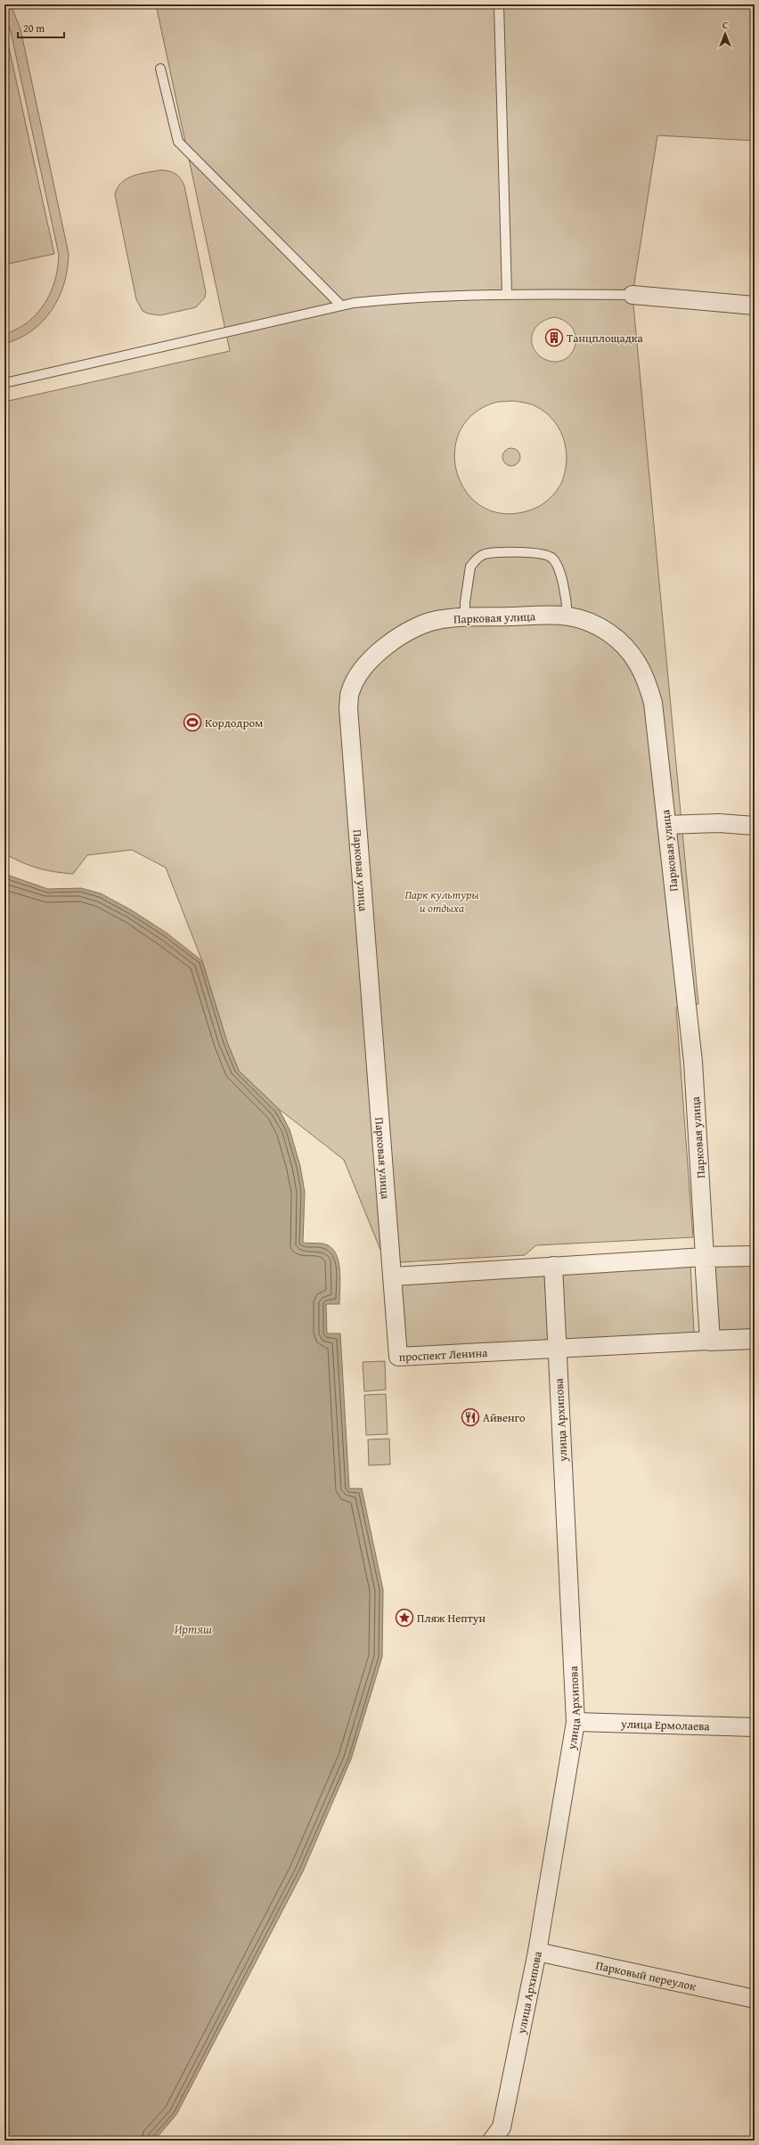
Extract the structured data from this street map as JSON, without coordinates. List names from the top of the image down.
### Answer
{
  "streets": {
    "street": [
      "Парковая улица",
      "проспект Ленина",
      "улица Архипова",
      "улица Ермолаева",
      "Парковый переулок"
    ]
  },
  "crossings": [
    ["Парковая улица", "проспект Ленина"],
    ["проспект Ленина", "улица Архипова"],
    ["улица Архипова", "улица Ермолаева"],
    ["улица Архипова", "Парковый переулок"]
  ],
  "water": ["Иртяш"],
  "parks": ["Парк культуры и отдыха"],
  "places": {
    "building": ["Танцплощадка"],
    "sports": ["Кордодром"],
    "restaurant": ["Айвенго"],
    "place": ["Пляж Нептун"]
  },
  "scale_bar": "20 m",
  "north": "top"
}
